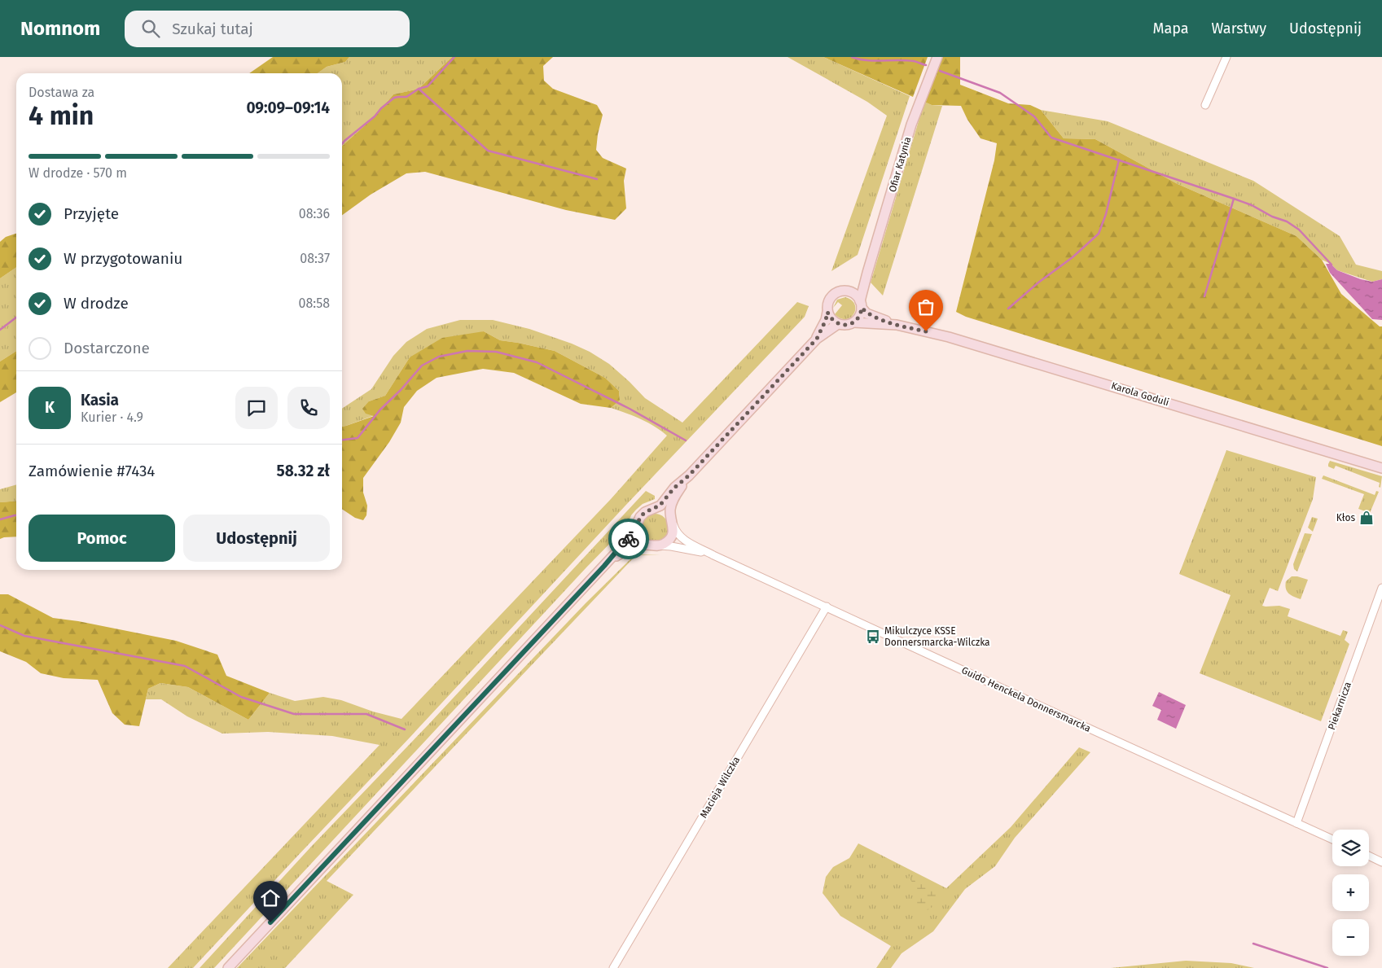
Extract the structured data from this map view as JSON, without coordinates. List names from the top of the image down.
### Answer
{
  "streets": {
    "street": [
      "Ofiar Katynia",
      "Karola Goduli",
      "Guido Henckela Donnersmarcka",
      "Piekarnicza",
      "Macieja Wilczka"
    ]
  },
  "crossings": [
    ["Ofiar Katynia", "Karola Goduli"],
    ["Guido Henckela Donnersmarcka", "Piekarnicza"],
    ["Guido Henckela Donnersmarcka", "Macieja Wilczka"]
  ],
  "places": {
    "shop": ["Kłos"],
    "bus stop": ["Mikulczyce KSSE Donnersmarcka-Wilczka"]
  },
  "page": {
    "header": "Nomnom",
    "search": "Szukaj tutaj",
    "nav": ["Mapa", "Warstwy", "Udostępnij"],
    "heading": ["4 min", "Dostawa za", "09:09–09:14"],
    "panel": [
      "Kasia",
      "Kurier · 4.9",
      "Zamówienie #7434",
      "58.32 zł"
    ],
    "bar": "W drodze · 570 m",
    "list": [
      ["Przyjęte", "08:36"],
      ["W przygotowaniu", "08:37"],
      ["W drodze", "08:58"],
      "Dostarczone"
    ],
    "round": "K",
    "buttons": ["Pomoc", "Udostępnij"],
    "map_buttons": ["+", "−"]
  }
}
